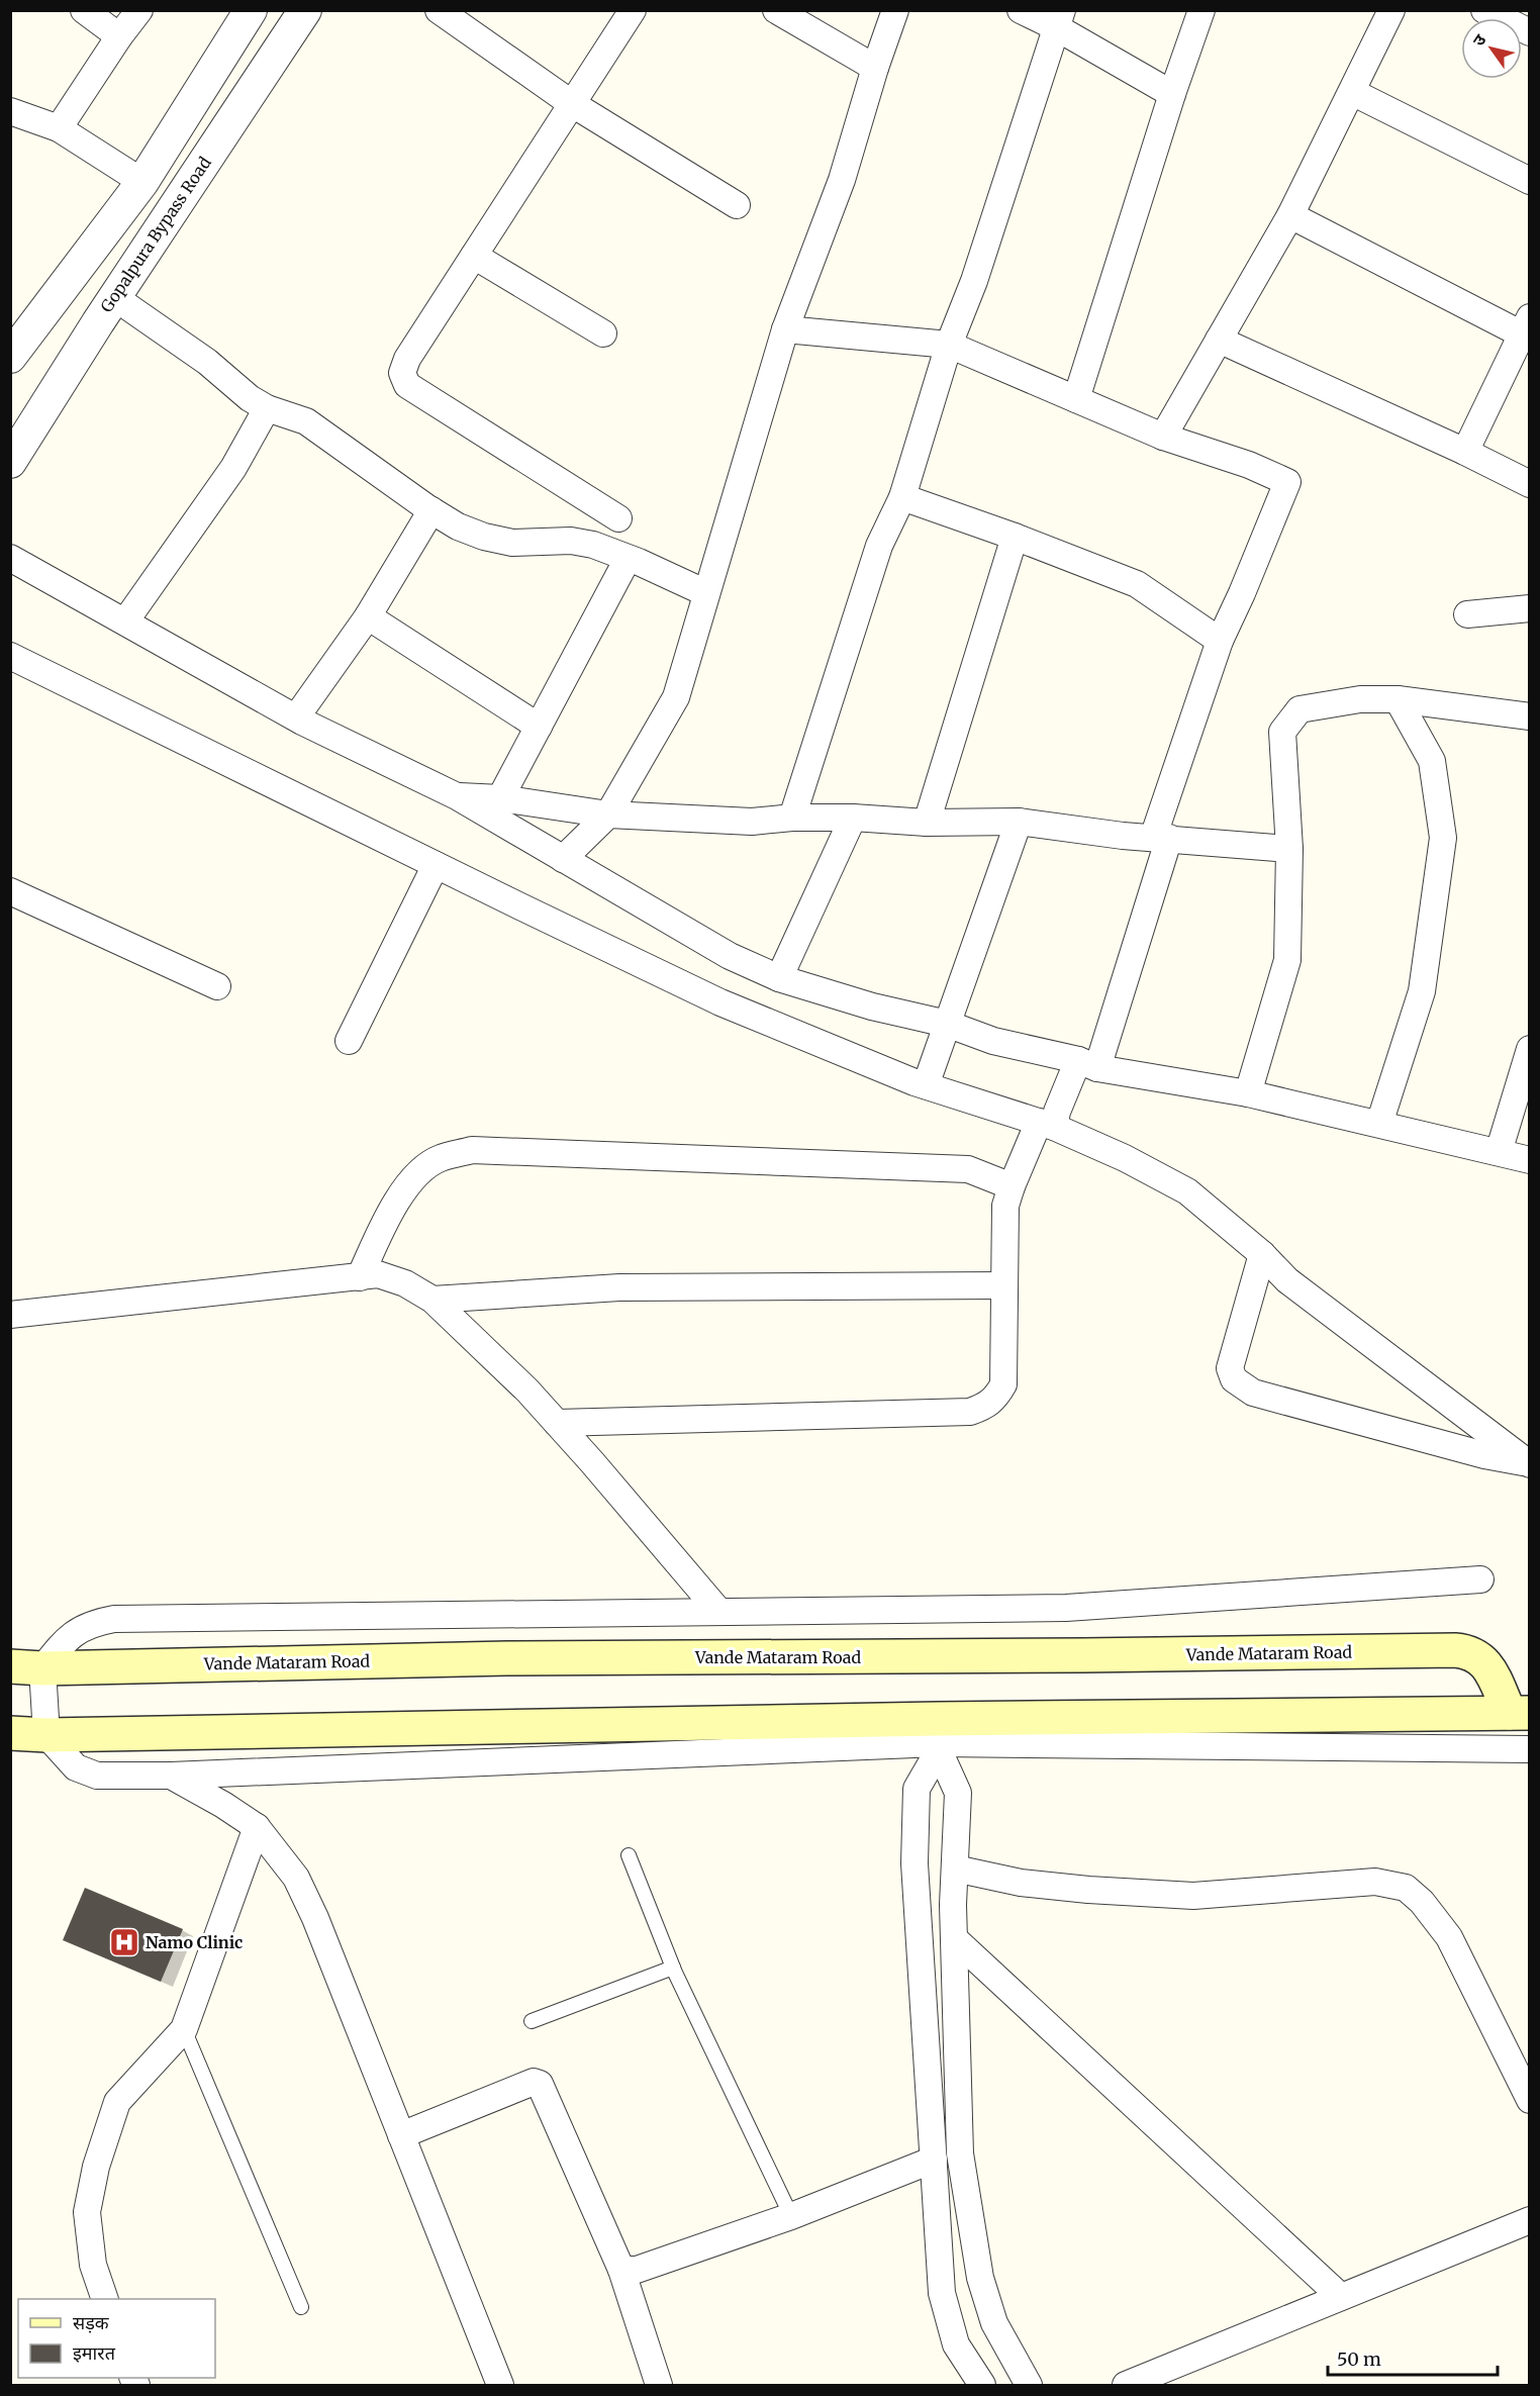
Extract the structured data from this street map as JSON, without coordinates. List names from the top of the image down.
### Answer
{
  "streets": {
    "main road": ["Vande Mataram Road"],
    "street": ["Gopalpura Bypass Road"]
  },
  "places": {
    "hospital": ["Namo Clinic"]
  },
  "legend": ["सड़क", "इमारत"],
  "scale_bar": "50 m",
  "north": "top left"
}
